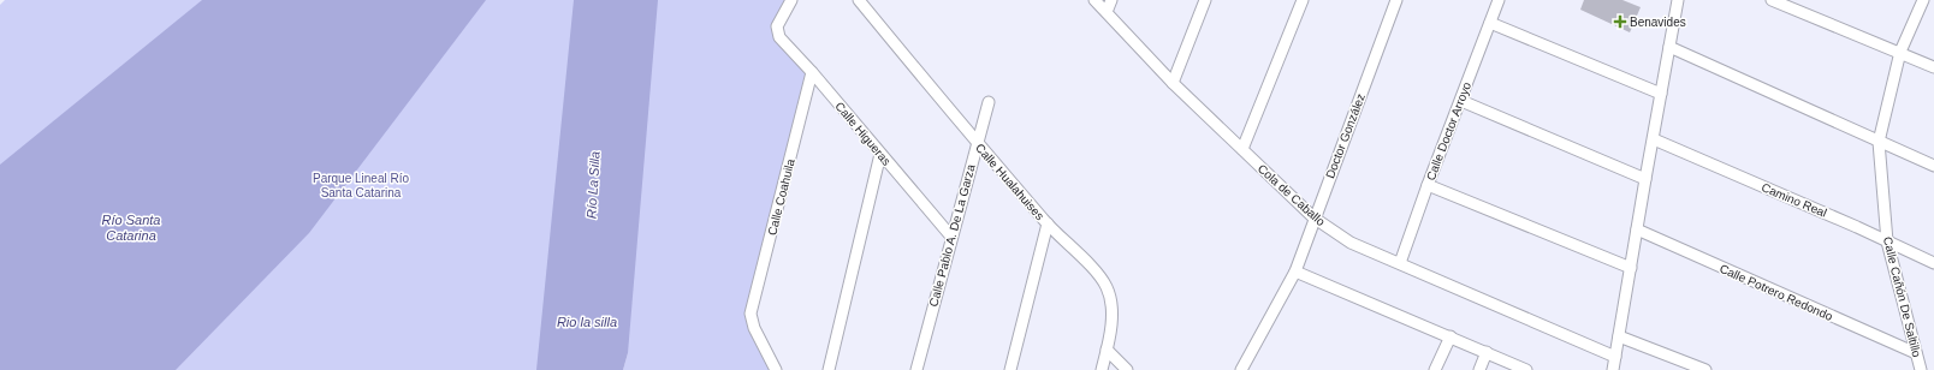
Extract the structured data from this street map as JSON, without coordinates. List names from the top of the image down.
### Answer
{
  "streets": {
    "street": [
      "Calle Doctor Arroyo",
      "Calle Higueras",
      "Doctor González",
      "Calle Hualahuises",
      "Cola de Caballo",
      "Calle Coahuila",
      "Camino Real",
      "Calle Pablo A. De La Garza",
      "Calle Potrero Redondo",
      "Calle Cañón De Saltillo"
    ]
  },
  "crossings": [
    ["Calle Doctor Arroyo", "Cola de Caballo"],
    ["Calle Higueras", "Calle Coahuila"],
    ["Calle Higueras", "Calle Pablo A. De La Garza"],
    ["Doctor González", "Cola de Caballo"],
    ["Calle Hualahuises", "Calle Pablo A. De La Garza"],
    ["Camino Real", "Calle Cañón De Saltillo"],
    ["Calle Potrero Redondo", "Calle Cañón De Saltillo"]
  ],
  "water": ["Río La Silla", "Río Santa Catarina", "Rio la silla"],
  "parks": ["Parque Lineal Río Santa Catarina"],
  "places": {
    "health": ["Benavides"]
  }
}
